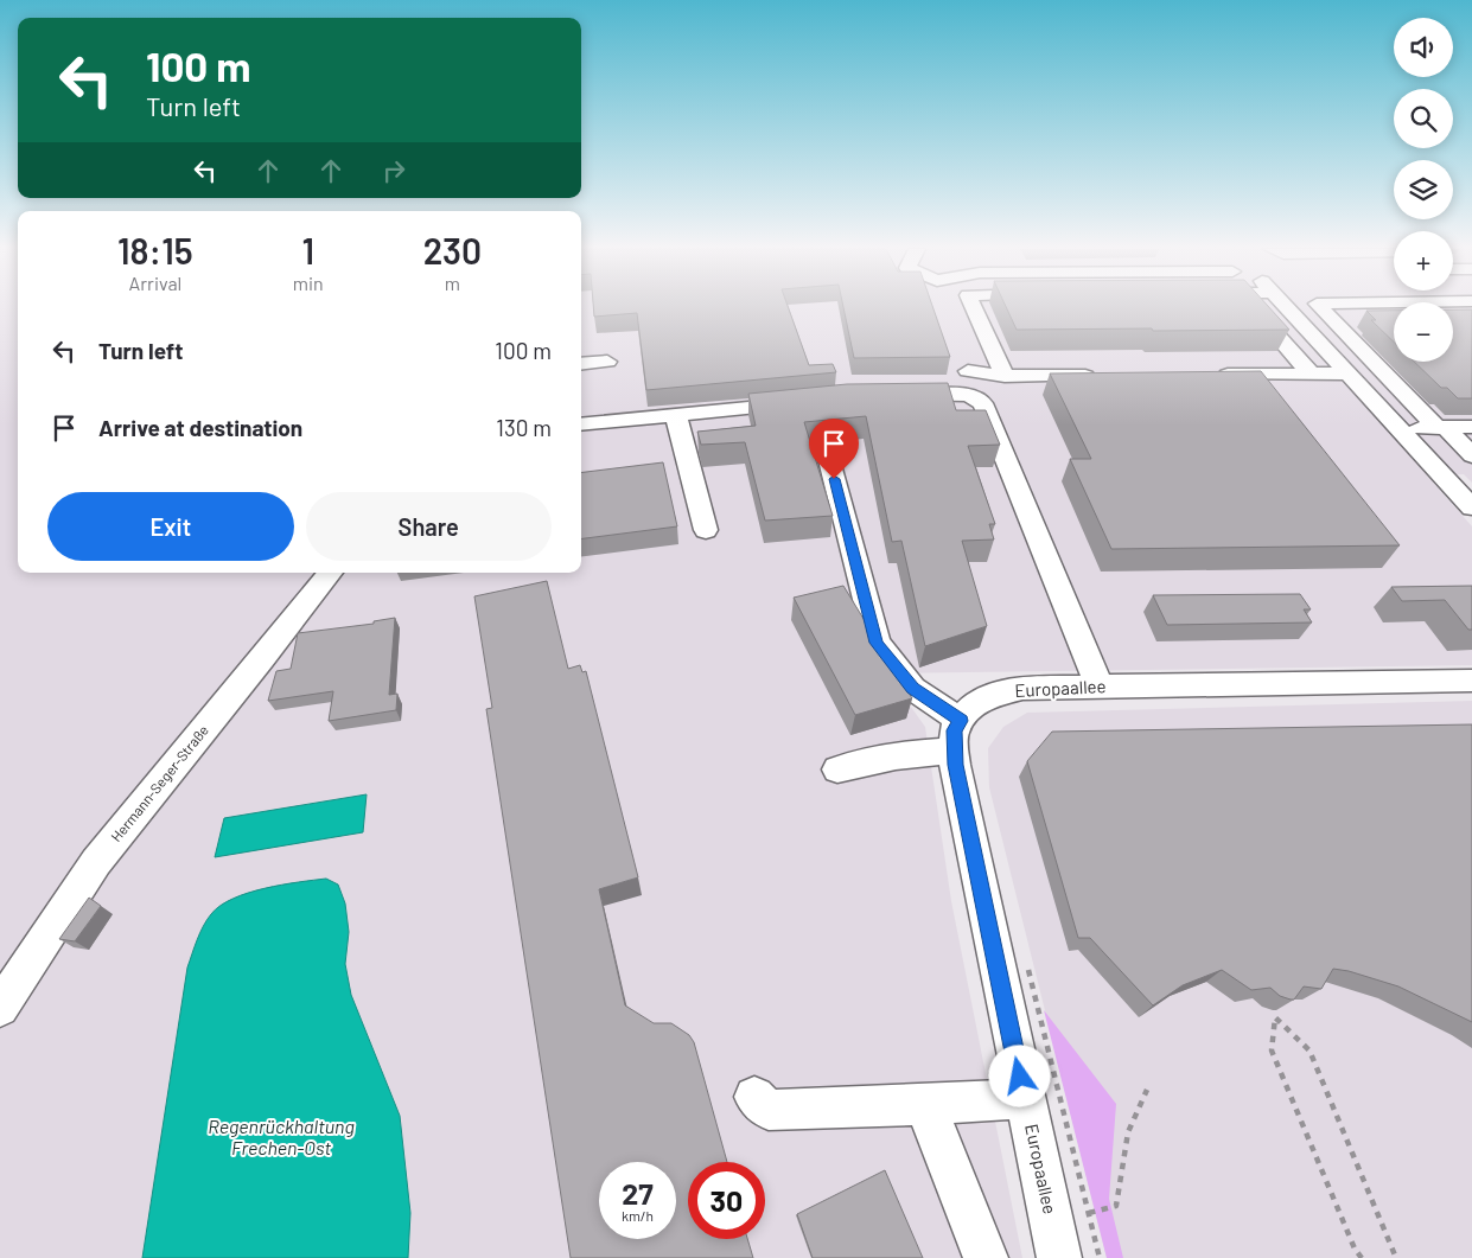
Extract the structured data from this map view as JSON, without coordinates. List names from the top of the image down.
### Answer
{
  "streets": {
    "street": ["Europaallee", "Hermann-Seger-Straße"]
  },
  "water": ["Regenrückhaltung Frechen-Ost"],
  "page": {
    "map_buttons": ["+", "−"],
    "turn": ["100 m", "Turn left"],
    "eta": [
      "18:15",
      "Arrival",
      "1",
      "min",
      "230",
      "m"
    ],
    "list": [
      {
        "name": "Turn left",
        "value": "100 m"
      },
      {
        "name": "Arrive at destination",
        "value": "130 m"
      }
    ],
    "buttons": ["Exit", "Share"],
    "speed": "27 km/h",
    "limit": "30"
  }
}
